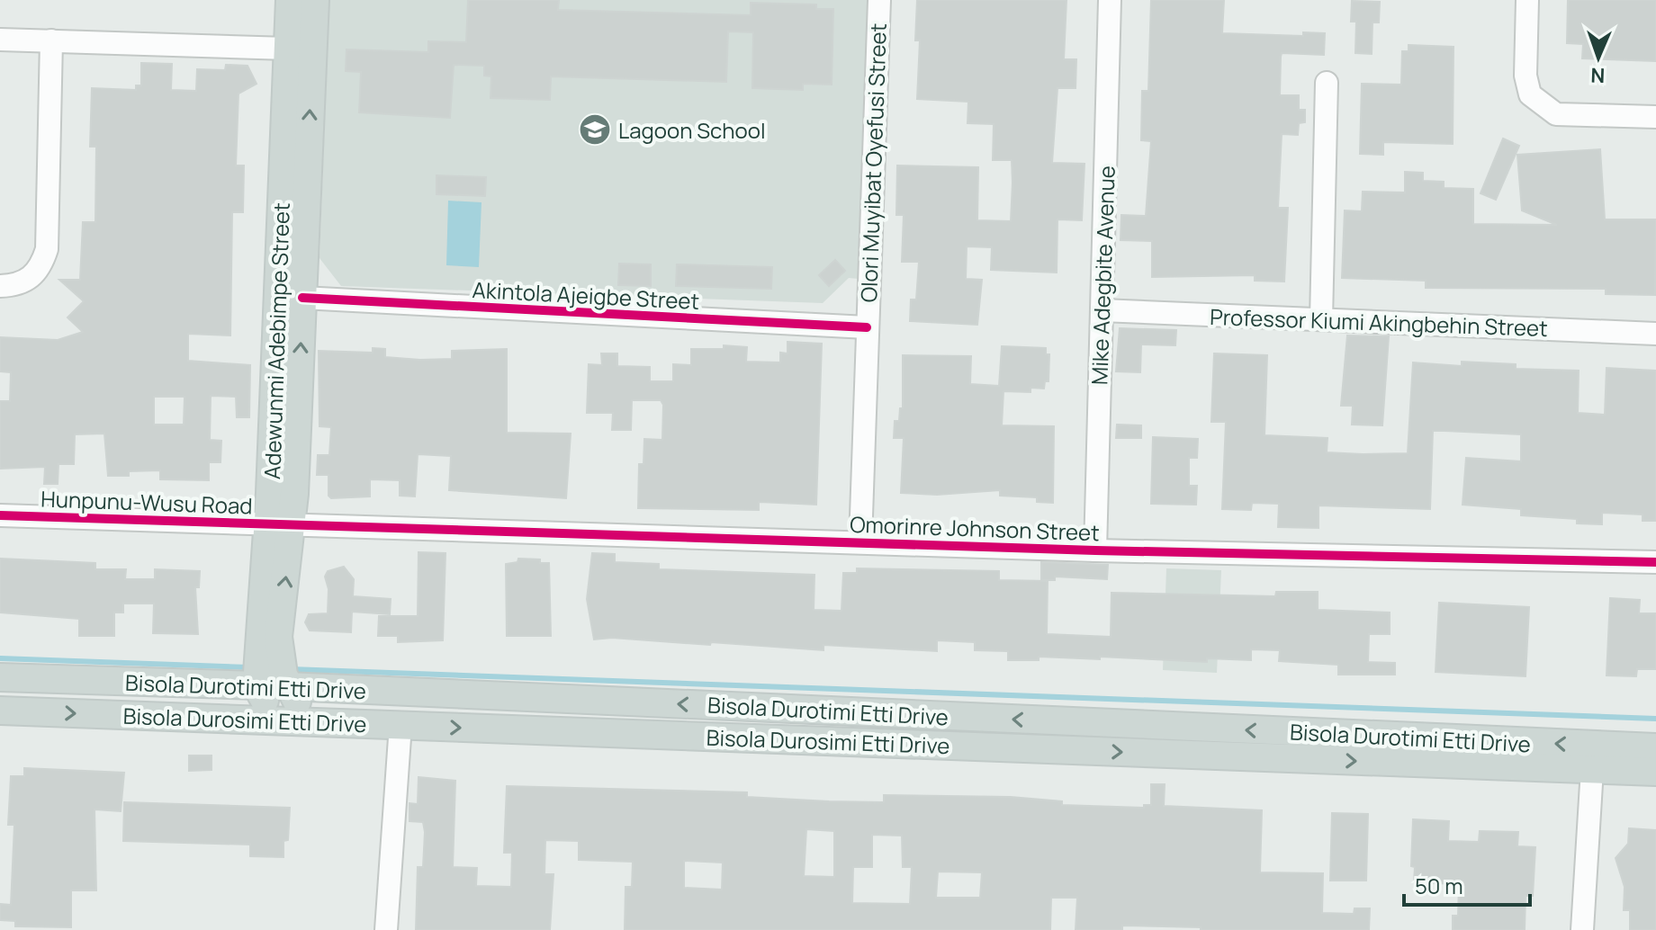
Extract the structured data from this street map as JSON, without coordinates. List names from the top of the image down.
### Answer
{
  "streets": {
    "main road": ["Adewunmi Adebimpe Street", "Bisola Durotimi Etti Drive", "Bisola Durosimi Etti Drive"],
    "street": [
      "Olori Muyibat Oyefusi Street",
      "Mike Adegbite Avenue",
      "Akintola Ajeigbe Street",
      "Professor Kiumi Akingbehin Street",
      "Hunpunu-Wusu Road",
      "Omorinre Johnson Street"
    ]
  },
  "crossings": [
    ["Olori Muyibat Oyefusi Street", "Akintola Ajeigbe Street"],
    ["Olori Muyibat Oyefusi Street", "Omorinre Johnson Street"],
    ["Mike Adegbite Avenue", "Professor Kiumi Akingbehin Street"],
    ["Mike Adegbite Avenue", "Omorinre Johnson Street"],
    ["Akintola Ajeigbe Street", "Adewunmi Adebimpe Street"],
    ["Adewunmi Adebimpe Street", "Hunpunu-Wusu Road"],
    ["Adewunmi Adebimpe Street", "Omorinre Johnson Street"],
    ["Adewunmi Adebimpe Street", "Bisola Durotimi Etti Drive"],
    ["Adewunmi Adebimpe Street", "Bisola Durosimi Etti Drive"],
    ["Hunpunu-Wusu Road", "Omorinre Johnson Street"],
    ["Bisola Durotimi Etti Drive", "Bisola Durosimi Etti Drive"]
  ],
  "one_way": ["Bisola Durotimi Etti Drive", "Bisola Durosimi Etti Drive"],
  "places": {
    "school or university": ["Lagoon School"]
  },
  "scale_bar": "50 m",
  "north": "bottom"
}
